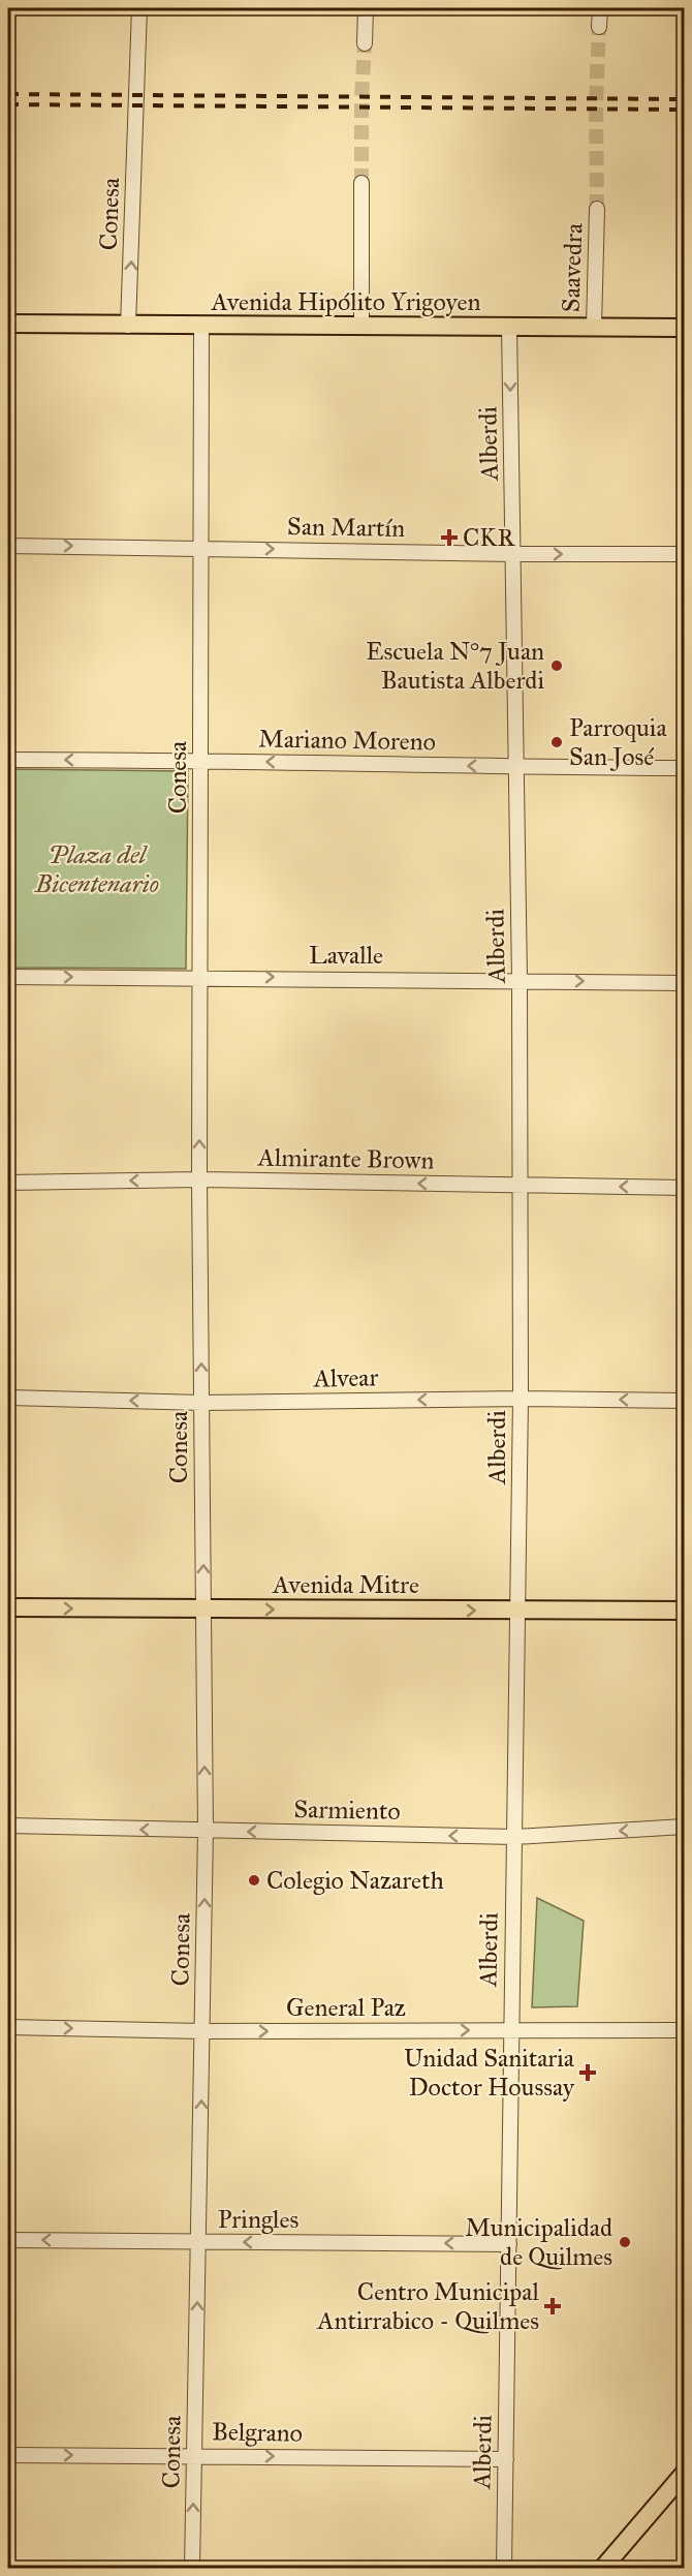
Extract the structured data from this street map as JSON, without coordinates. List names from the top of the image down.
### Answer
{
  "streets": {
    "main road": ["Avenida Hipólito Yrigoyen", "Avenida Mitre"],
    "street": [
      "Conesa",
      "Saavedra",
      "Alberdi",
      "San Martín",
      "Mariano Moreno",
      "Lavalle",
      "Almirante Brown",
      "Alvear",
      "Sarmiento",
      "General Paz",
      "Pringles",
      "Belgrano"
    ]
  },
  "crossings": [
    ["Conesa", "Avenida Hipólito Yrigoyen"],
    ["Conesa", "San Martín"],
    ["Conesa", "Mariano Moreno"],
    ["Conesa", "Lavalle"],
    ["Conesa", "Almirante Brown"],
    ["Conesa", "Alvear"],
    ["Conesa", "Avenida Mitre"],
    ["Conesa", "Sarmiento"],
    ["Conesa", "General Paz"],
    ["Conesa", "Pringles"],
    ["Conesa", "Belgrano"],
    ["Saavedra", "Avenida Hipólito Yrigoyen"],
    ["Avenida Hipólito Yrigoyen", "Alberdi"],
    ["Alberdi", "San Martín"],
    ["Alberdi", "Mariano Moreno"],
    ["Alberdi", "Lavalle"],
    ["Alberdi", "Almirante Brown"],
    ["Alberdi", "Alvear"],
    ["Alberdi", "Avenida Mitre"],
    ["Alberdi", "Sarmiento"],
    ["Alberdi", "General Paz"],
    ["Alberdi", "Pringles"],
    ["Alberdi", "Belgrano"]
  ],
  "one_way": [
    "Conesa",
    "San Martín",
    "Mariano Moreno",
    "Lavalle",
    "Almirante Brown",
    "Alvear",
    "Avenida Mitre",
    "Sarmiento",
    "General Paz",
    "Pringles",
    "Belgrano"
  ],
  "parks": ["Plaza del Bicentenario"],
  "places": {
    "health": ["CKR", "Unidad Sanitaria Doctor Houssay", "Centro Municipal Antirrabico - Quilmes"],
    "other": [
      "Escuela N°7 Juan Bautista Alberdi",
      "Parroquia San José",
      "Colegio Nazareth",
      "Municipalidad de Quilmes"
    ]
  }
}
